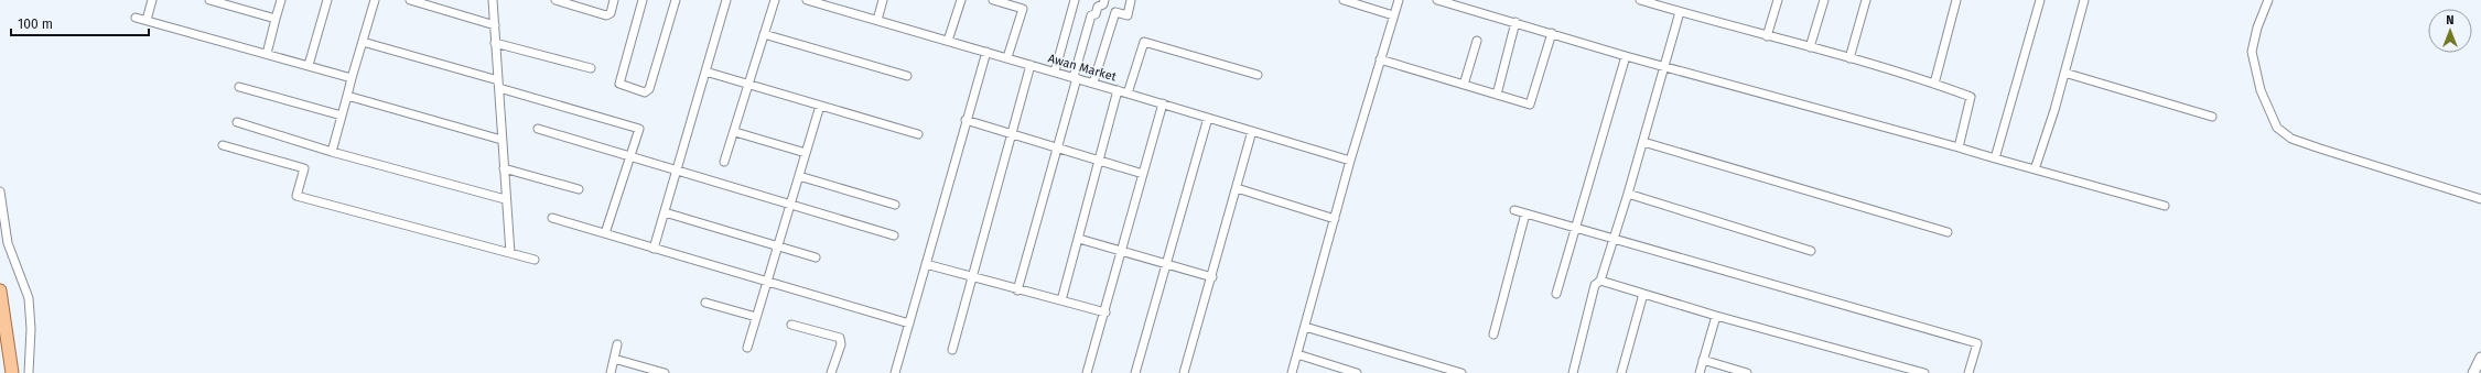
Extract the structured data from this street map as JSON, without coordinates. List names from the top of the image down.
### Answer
{
  "streets": {
    "street": ["Awan Market"]
  },
  "scale_bar": "100 m",
  "north": "top"
}
